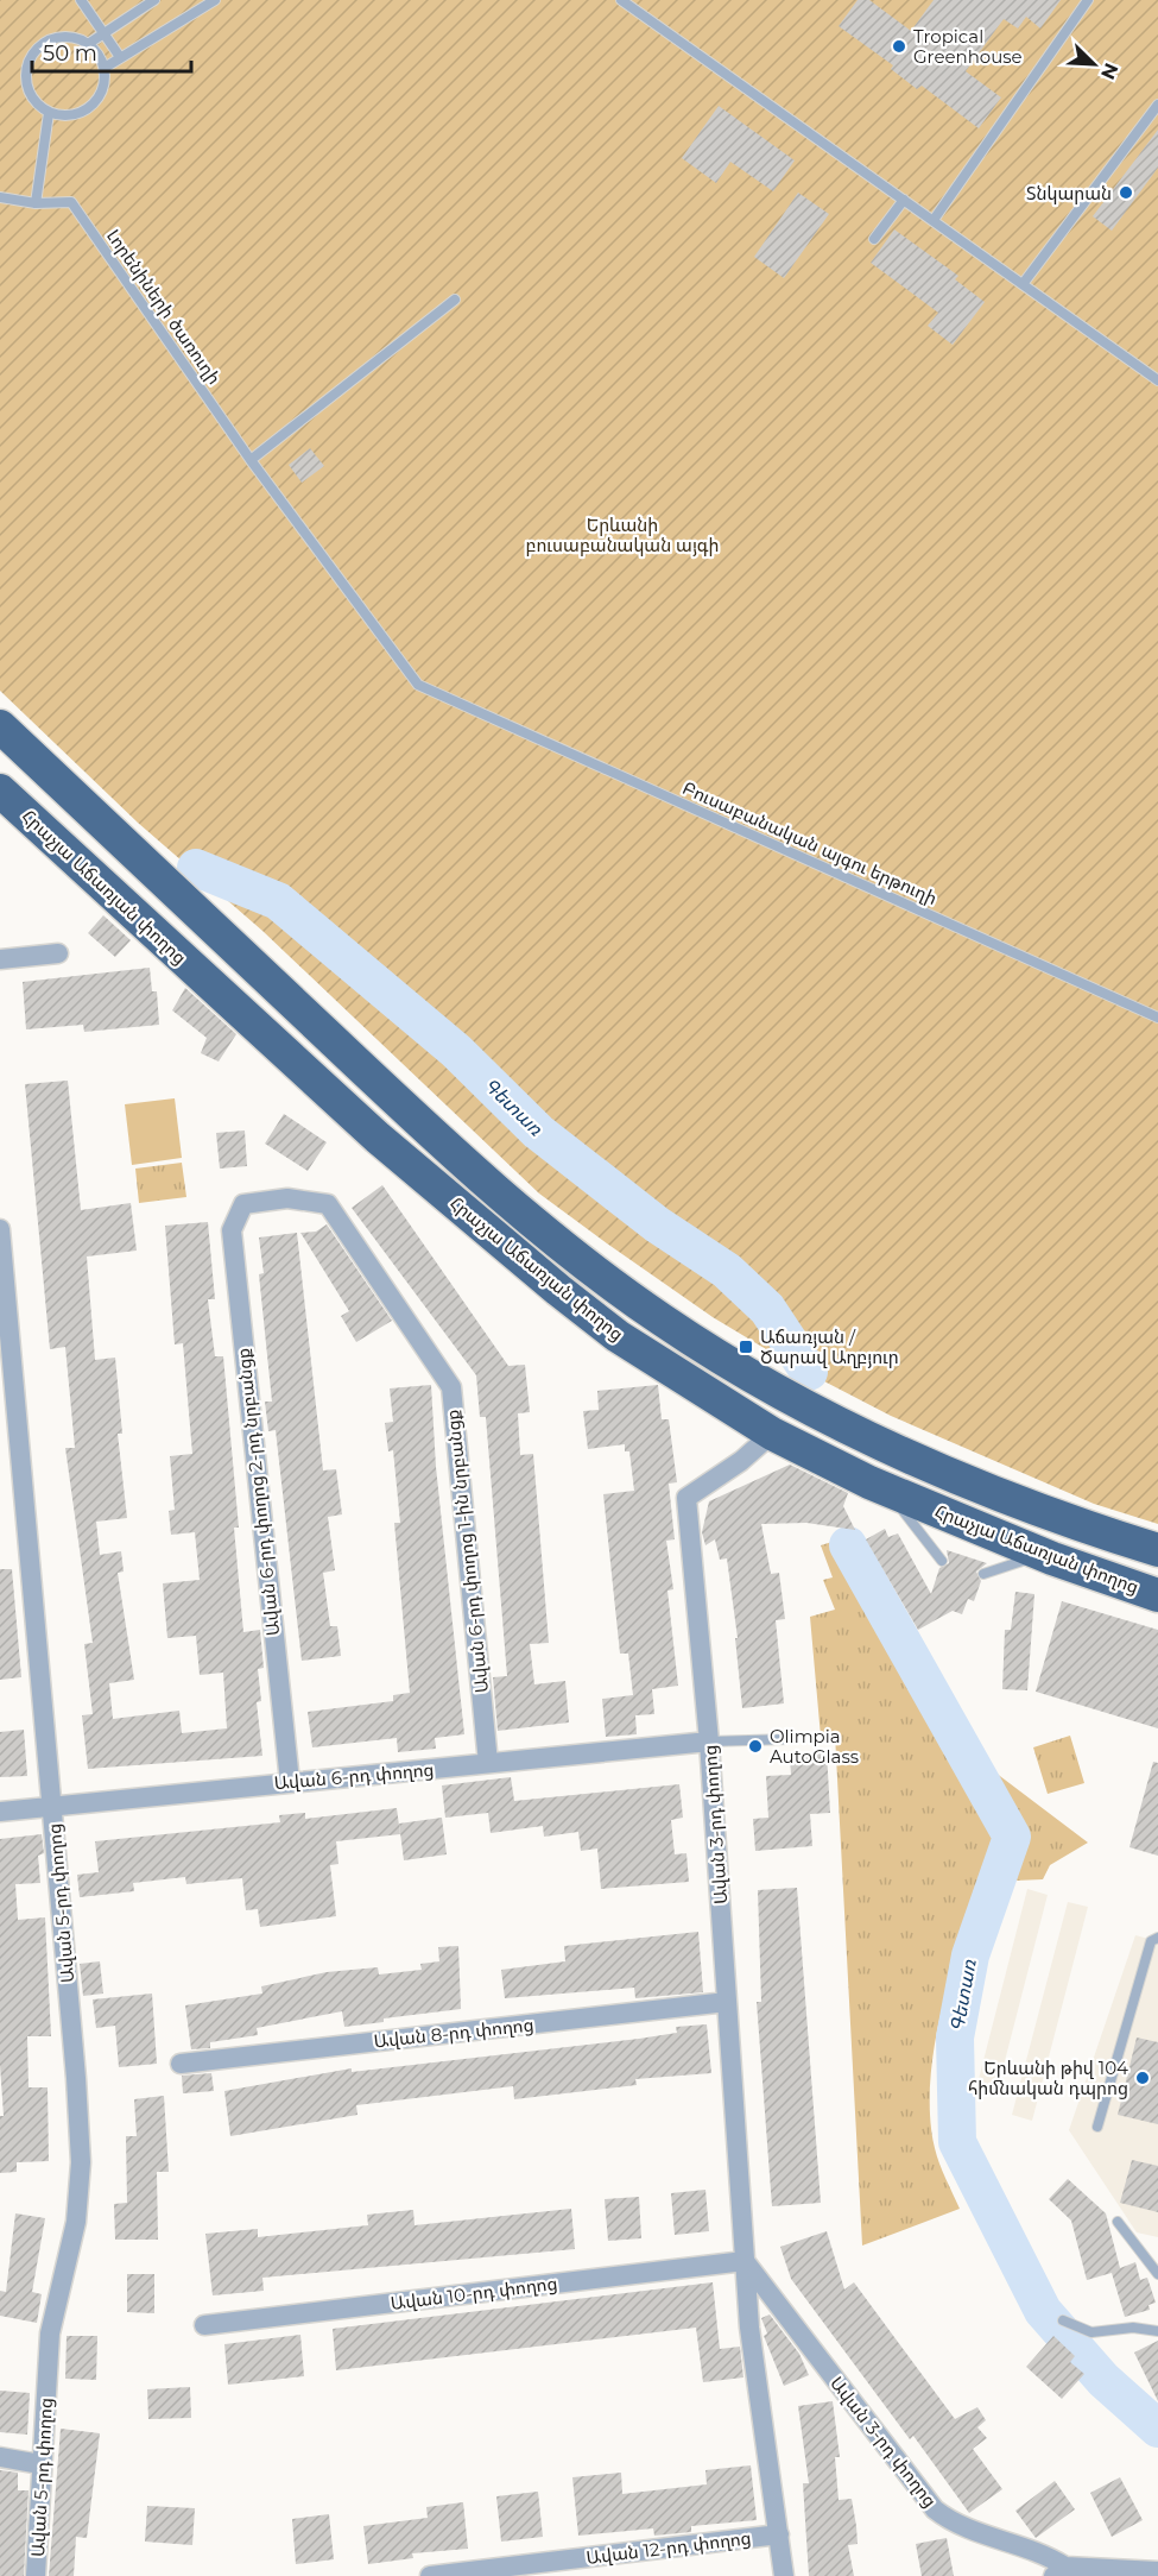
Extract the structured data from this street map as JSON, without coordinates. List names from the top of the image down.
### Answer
{
  "streets": {
    "highway": ["Հրաչյա Աճառյան փողոց"],
    "street": [
      "Ավան 6-րդ փողոց 2-րդ նրբանցք",
      "Ավան 6-րդ փողոց 1-ին նրբանցք",
      "Ավան 6-րդ փողոց",
      "Ավան 3-րդ փողոց",
      "Ավան 5-րդ փողոց",
      "Ավան 8-րդ փողոց",
      "Ավան 10-րդ փողոց",
      "Ավան 12-րդ փողոց"
    ],
    "lane": ["Լորենիների ծառուղի", "Բուսաբանական այգու երթուղի"]
  },
  "crossings": [
    ["Լորենիների ծառուղի", "Բուսաբանական այգու երթուղի"],
    ["Հրաչյա Աճառյան փողոց", "Ավան 3-րդ փողոց"],
    ["Ավան 6-րդ փողոց 2-րդ նրբանցք", "Ավան 6-րդ փողոց 1-ին նրբանցք"],
    ["Ավան 6-րդ փողոց 2-րդ նրբանցք", "Ավան 6-րդ փողոց"],
    ["Ավան 6-րդ փողոց 1-ին նրբանցք", "Ավան 6-րդ փողոց"],
    ["Ավան 6-րդ փողոց", "Ավան 3-րդ փողոց"],
    ["Ավան 6-րդ փողոց", "Ավան 5-րդ փողոց"],
    ["Ավան 3-րդ փողոց", "Ավան 8-րդ փողոց"],
    ["Ավան 3-րդ փողոց", "Ավան 10-րդ փողոց"],
    ["Ավան 3-րդ փողոց", "Ավան 12-րդ փողոց"]
  ],
  "water": ["Գետառ"],
  "parks": ["Երևանի բուսաբանական այգի"],
  "places": {
    "other": [
      "Tropical Greenhouse",
      "Տնկարան",
      "Olimpia AutoGlass",
      "Երևանի թիվ 104 հիմնական դպրոց"
    ],
    "transit": ["Աճառյան / Ծարավ Աղբյուր"]
  },
  "scale_bar": "50 m",
  "north": "bottom right"
}
